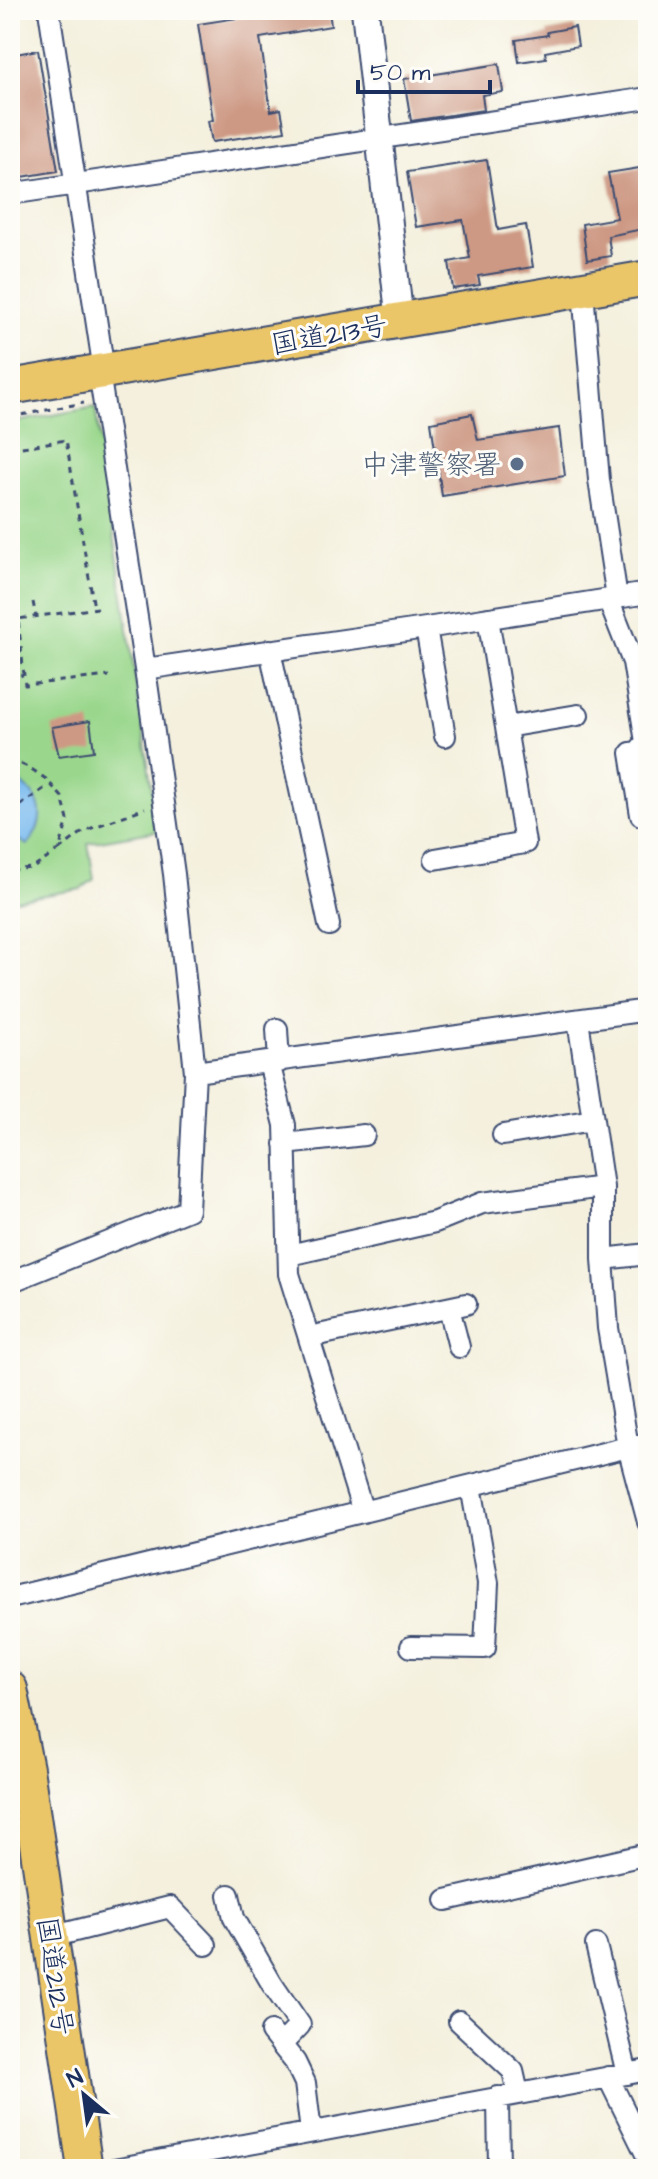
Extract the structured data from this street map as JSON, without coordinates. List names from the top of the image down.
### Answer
{
  "streets": {
    "highway": ["国道213号", "国道212号"]
  },
  "places": ["中津警察署"],
  "scale_bar": "50 m",
  "north": "top left"
}
